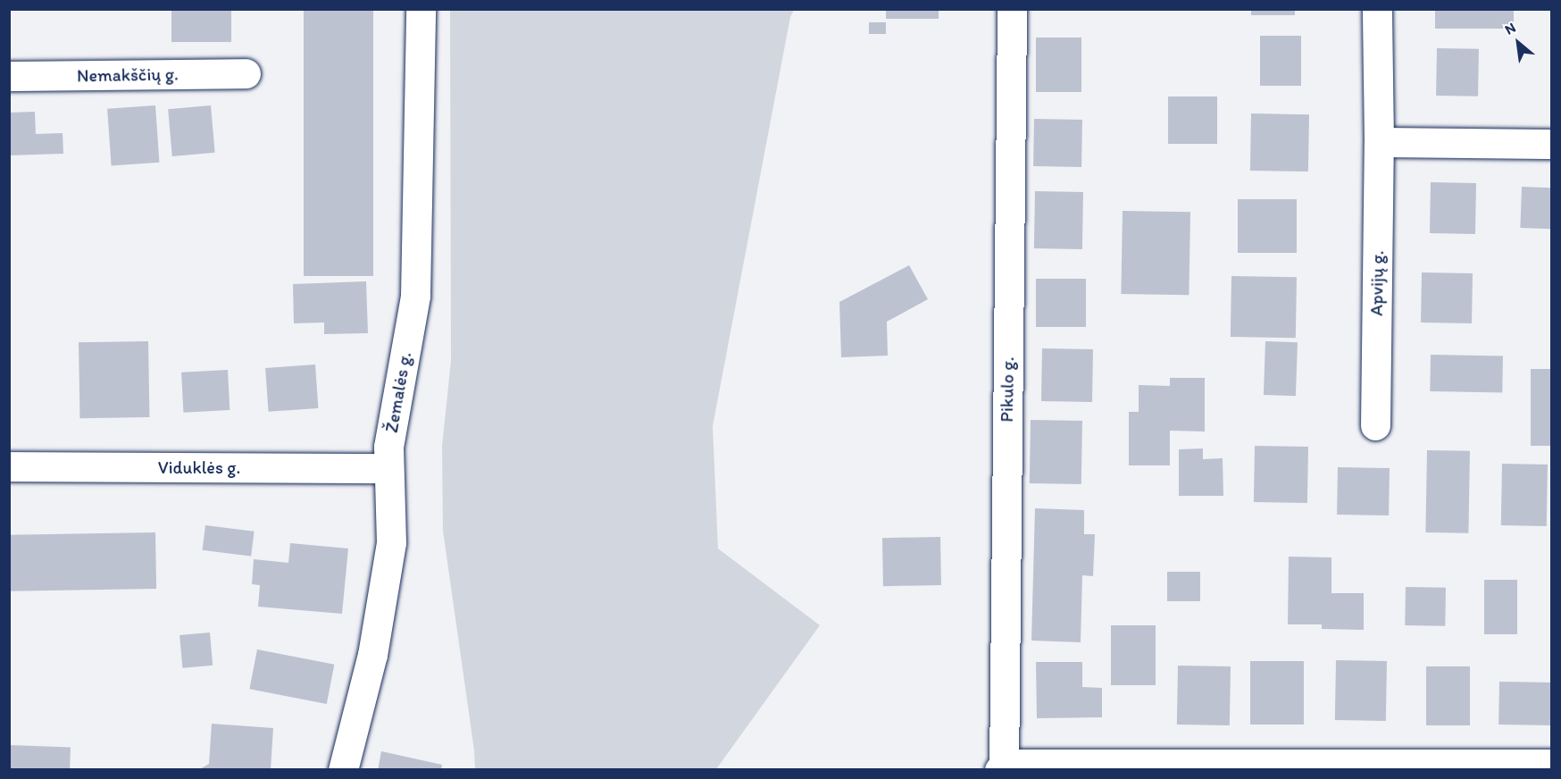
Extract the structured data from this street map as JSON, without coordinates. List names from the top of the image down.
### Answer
{
  "streets": {
    "street": [
      "Nemakščių g.",
      "Apvijų g.",
      "Pikulo g.",
      "Žemalės g.",
      "Viduklės g."
    ]
  },
  "crossings": [
    ["Žemalės g.", "Viduklės g."]
  ],
  "north": "top left"
}
